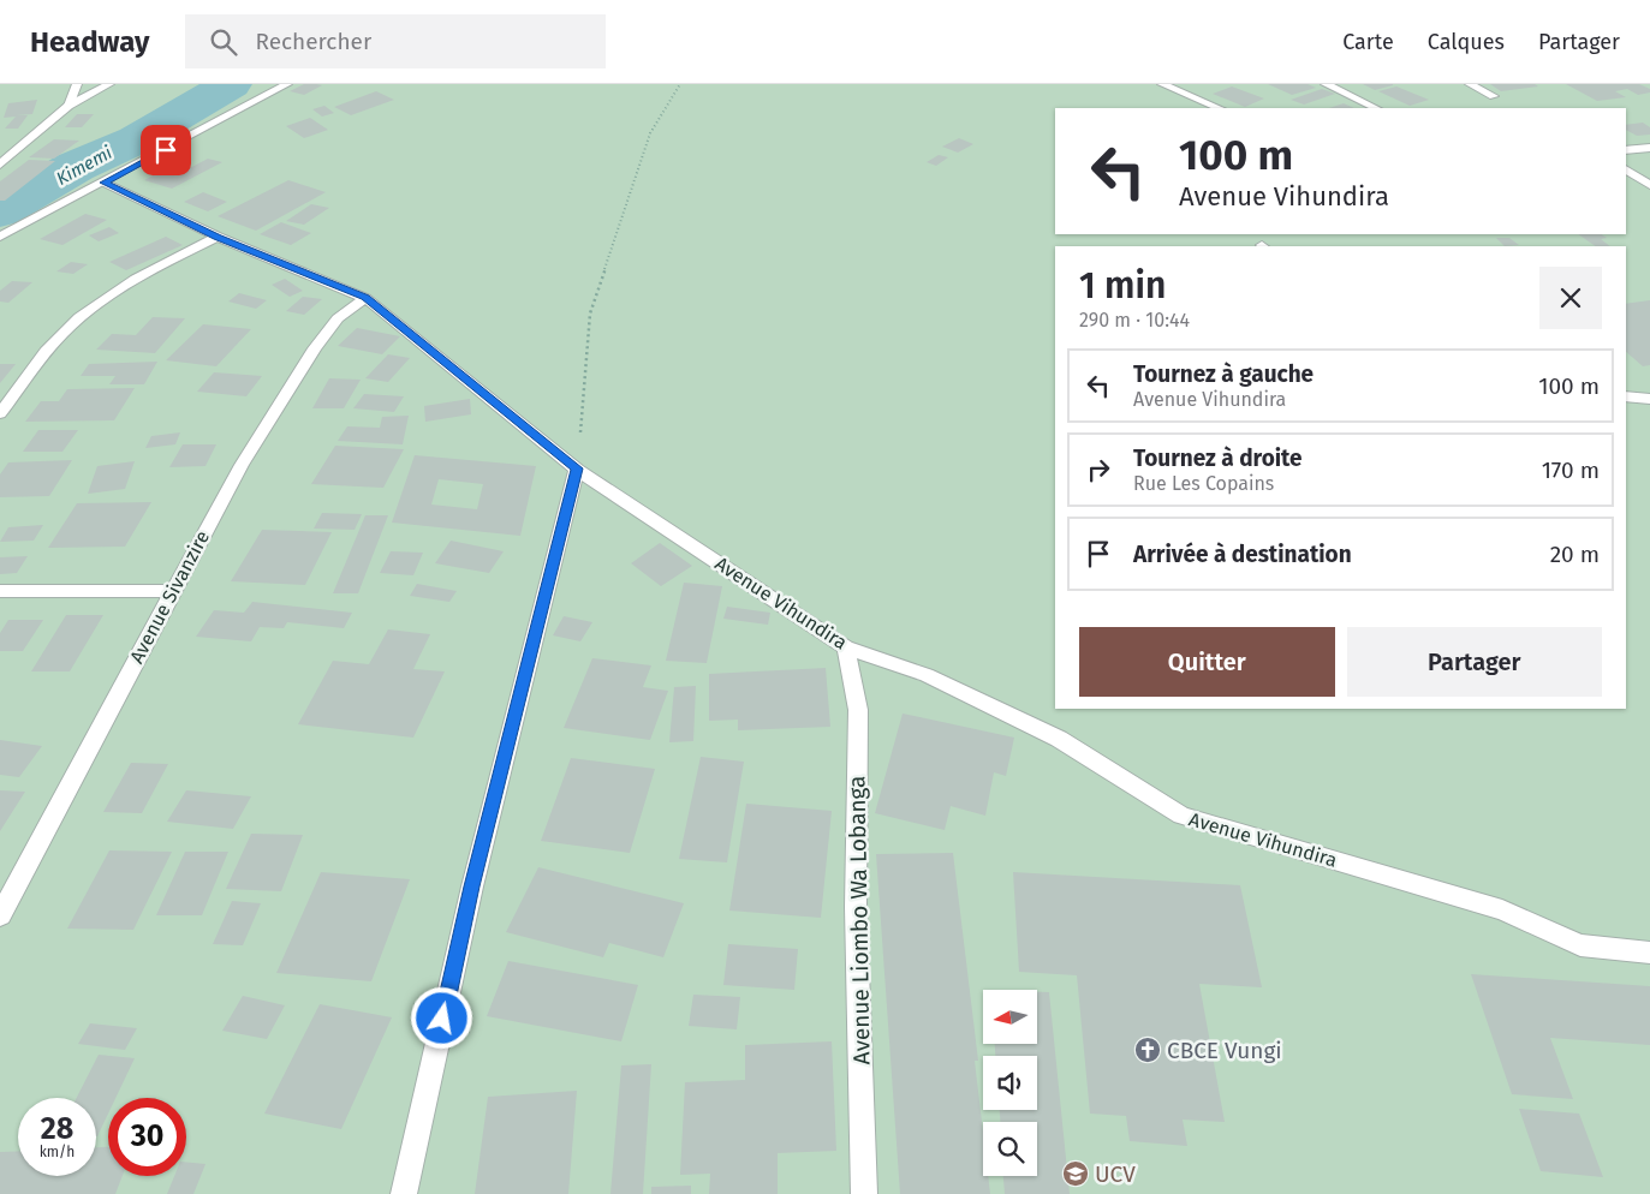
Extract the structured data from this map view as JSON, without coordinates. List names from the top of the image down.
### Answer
{
  "streets": {
    "street": ["Avenue Sivanzire", "Avenue Vihundira", "Avenue Liombo Wa Lobanga"]
  },
  "crossings": [
    ["Avenue Sivanzire", "Avenue Vihundira"],
    ["Avenue Vihundira", "Avenue Liombo Wa Lobanga"]
  ],
  "water": ["Kimemi"],
  "places": {
    "church": ["CBCE Vungi"],
    "school or university": ["UCV"]
  },
  "north": "left",
  "page": {
    "header": "Headway",
    "search": "Rechercher",
    "nav": ["Carte", "Calques", "Partager"],
    "turn": ["100 m", "Avenue Vihundira"],
    "heading": ["1 min", "290 m · 10:44"],
    "list": [
      {
        "name": "Tournez à gauche",
        "note": "Avenue Vihundira",
        "value": "100 m"
      },
      {
        "name": "Tournez à droite",
        "note": "Rue Les Copains",
        "value": "170 m"
      },
      {
        "name": "Arrivée à destination",
        "value": "20 m"
      }
    ],
    "buttons": ["Quitter", "Partager"],
    "speed": "28 km/h",
    "limit": "30"
  }
}
